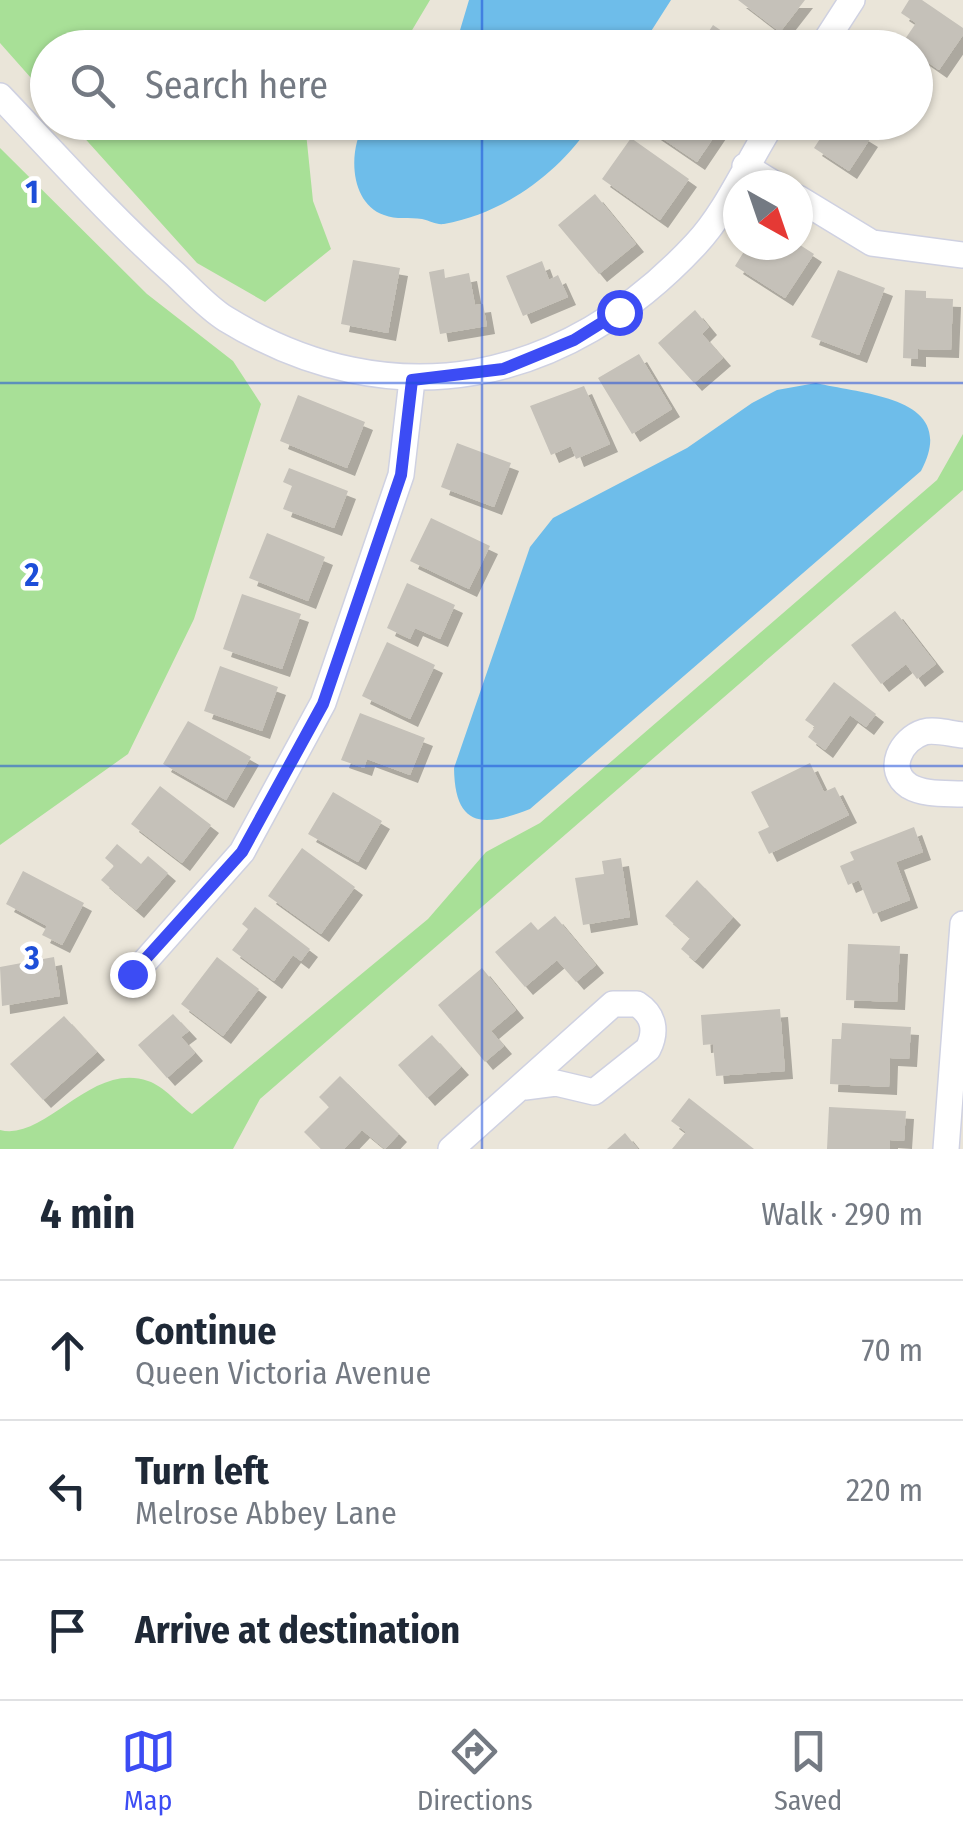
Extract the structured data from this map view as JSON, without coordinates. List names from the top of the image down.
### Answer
{
  "north": "bottom right",
  "page": {
    "search": "Search here",
    "heading": ["4 min", "Walk · 290 m"],
    "list": [
      ["Continue", "Queen Victoria Avenue", "70 m"],
      ["Turn left", "Melrose Abbey Lane", "220 m"],
      "Arrive at destination"
    ],
    "nav": ["Map", "Directions", "Saved"]
  },
  "grid": {
    "rows": ["1", "2", "3"]
  }
}
